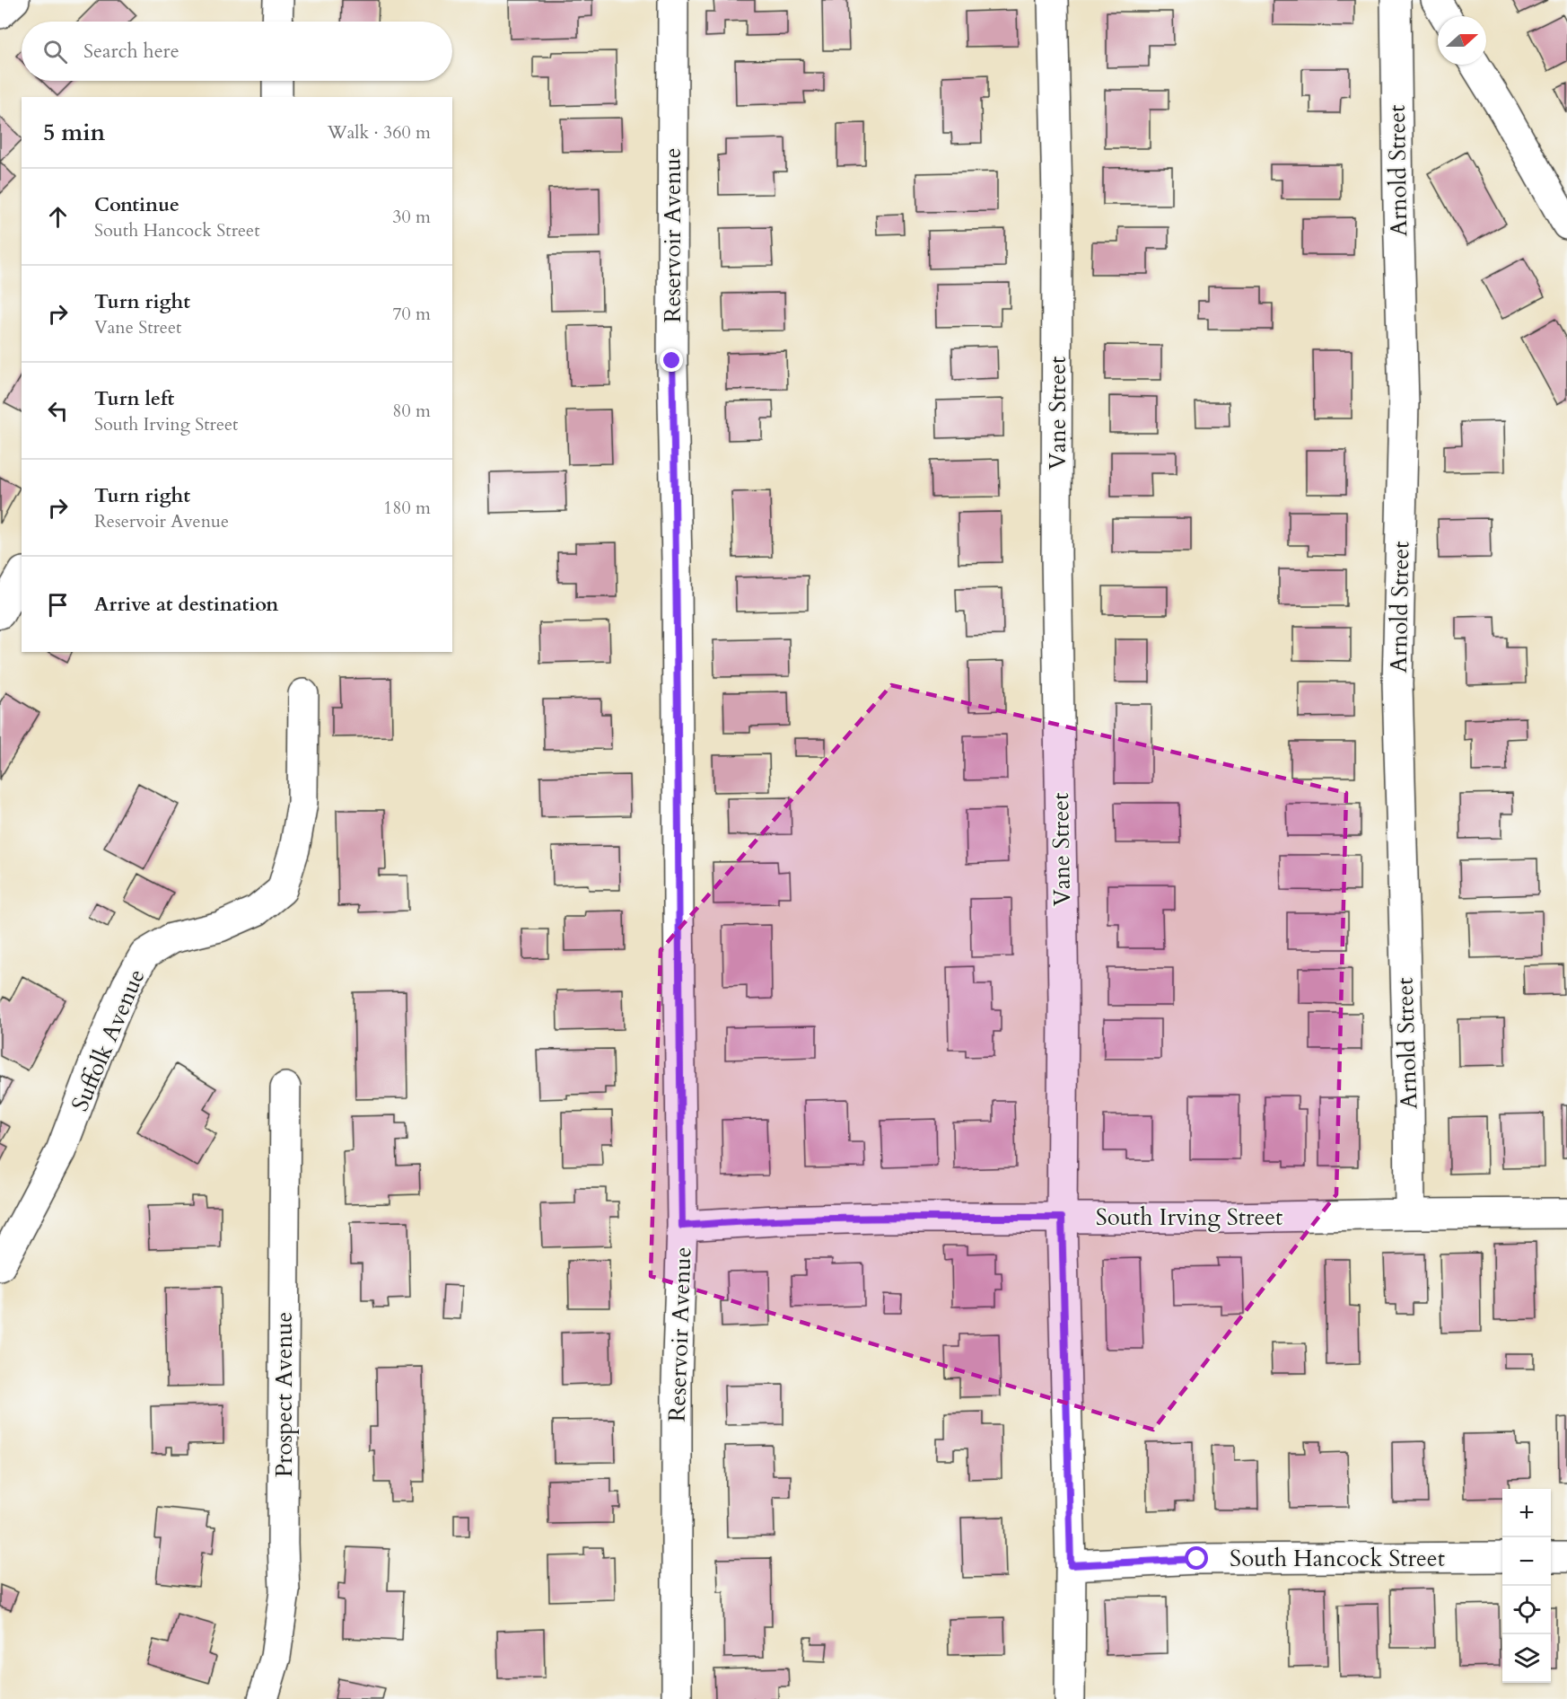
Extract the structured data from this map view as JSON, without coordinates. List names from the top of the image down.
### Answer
{
  "streets": {
    "street": [
      "Arnold Street",
      "Reservoir Avenue",
      "Vane Street",
      "Suffolk Avenue",
      "South Irving Street",
      "Prospect Avenue",
      "South Hancock Street"
    ]
  },
  "crossings": [
    ["Arnold Street", "South Irving Street"],
    ["Reservoir Avenue", "South Irving Street"],
    ["Vane Street", "South Irving Street"],
    ["Vane Street", "South Hancock Street"]
  ],
  "north": "right",
  "page": {
    "search": "Search here",
    "heading": ["5 min", "Walk · 360 m"],
    "list": [
      ["Continue", "South Hancock Street", "30 m"],
      ["Turn right", "Vane Street", "70 m"],
      ["Turn left", "South Irving Street", "80 m"],
      ["Turn right", "Reservoir Avenue", "180 m"],
      "Arrive at destination"
    ],
    "map_buttons": ["+", "−"]
  }
}
